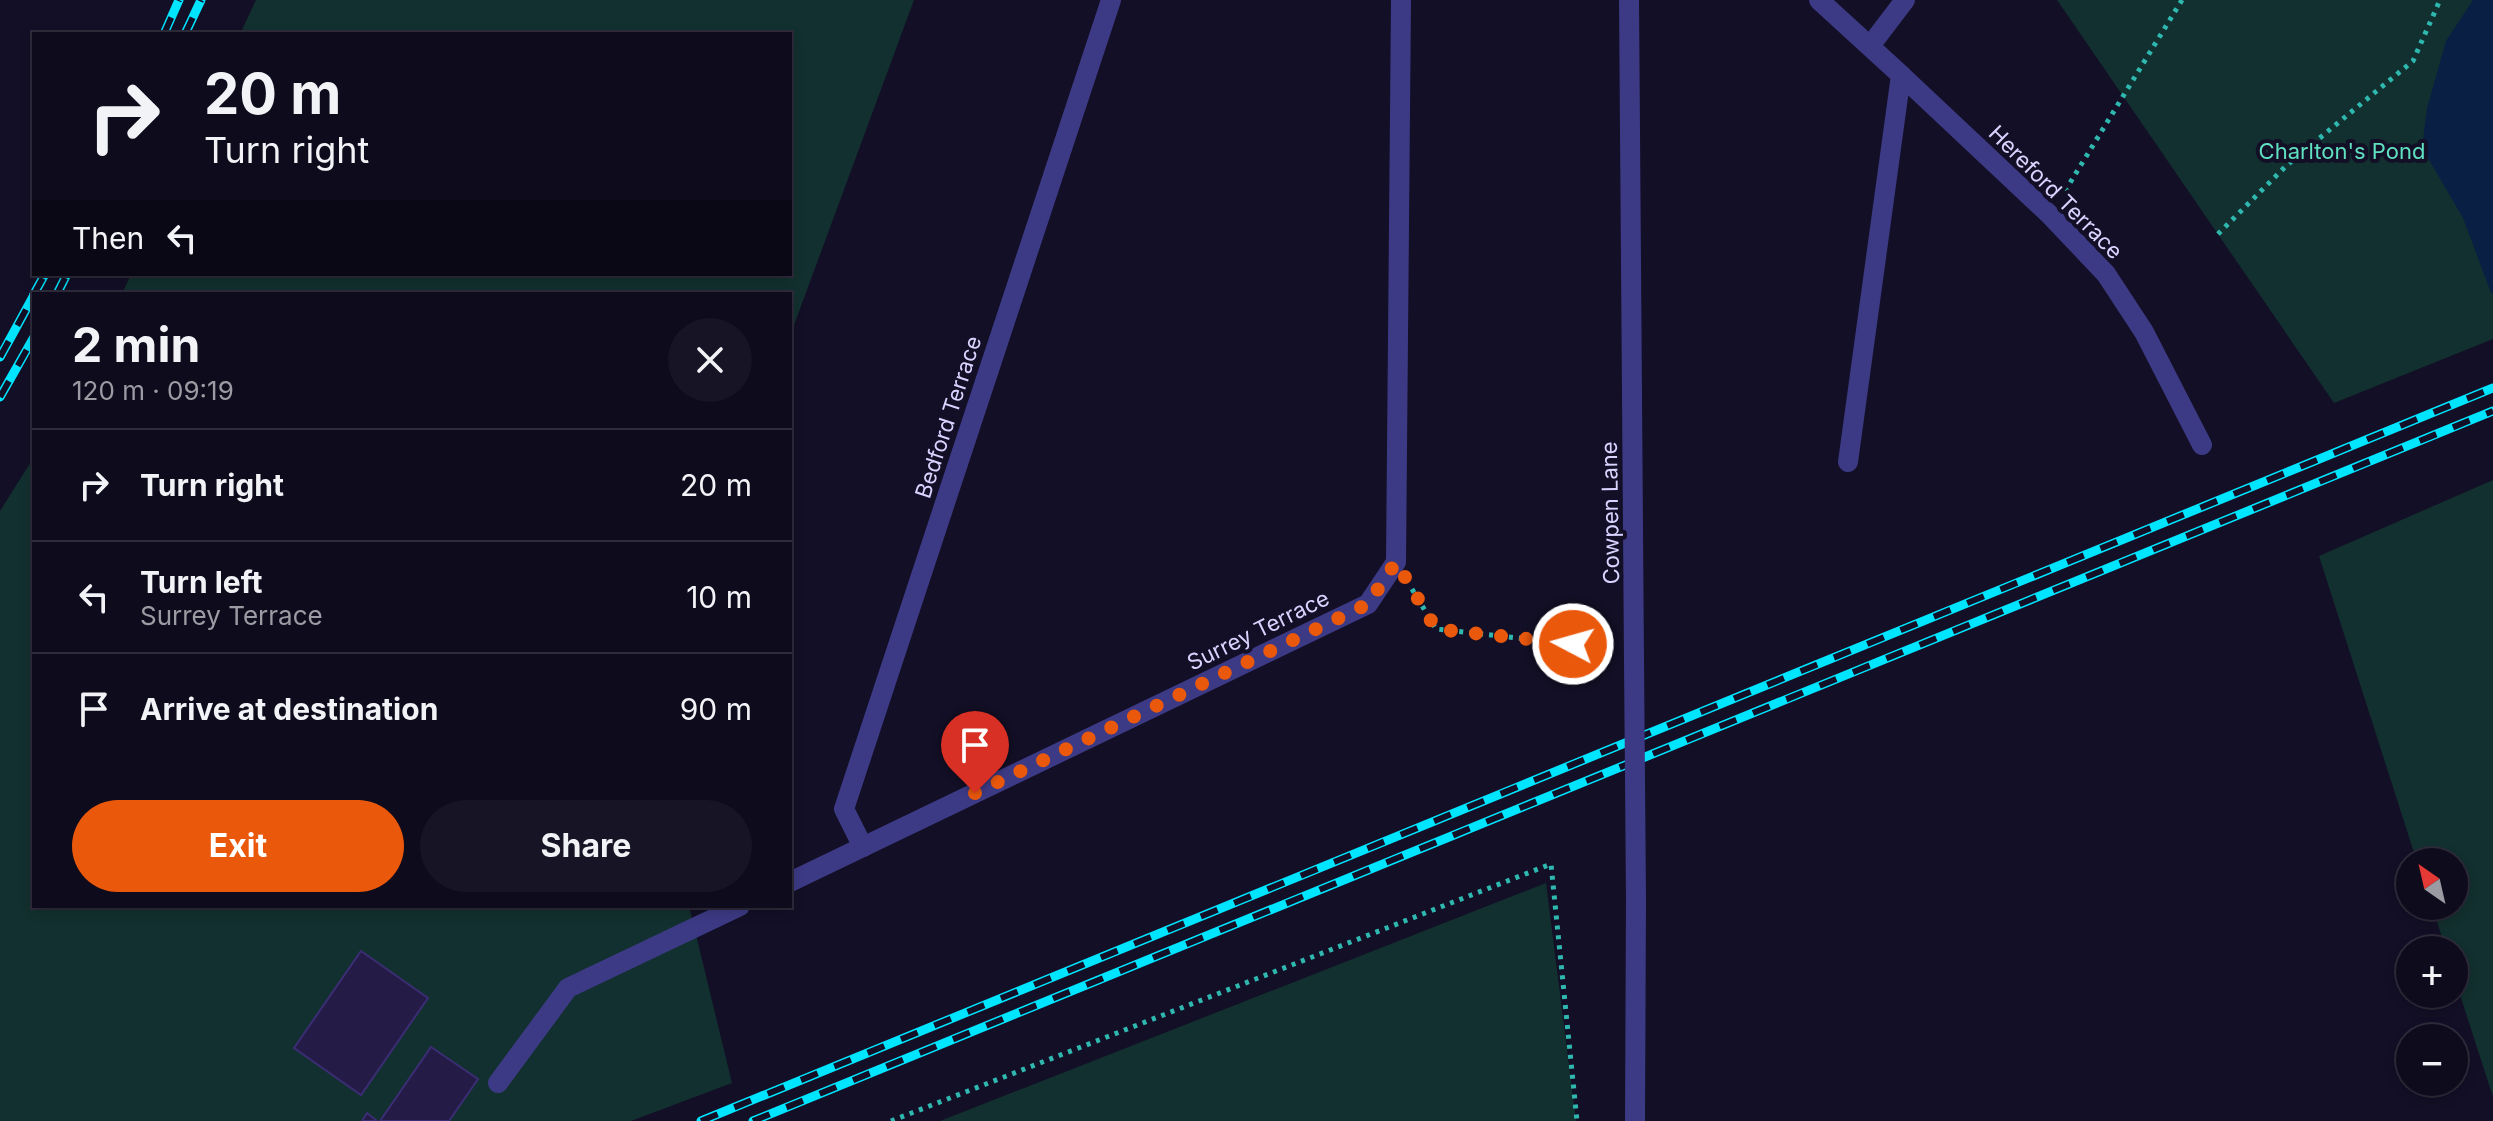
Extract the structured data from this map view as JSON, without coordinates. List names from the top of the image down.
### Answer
{
  "streets": {
    "street": [
      "Hereford Terrace",
      "Bedford Terrace",
      "Cowpen Lane",
      "Surrey Terrace"
    ]
  },
  "crossings": [
    ["Bedford Terrace", "Surrey Terrace"]
  ],
  "parks": ["Charlton's Pond"],
  "north": "top left",
  "page": {
    "turn": ["20 m", "Turn right"],
    "then": "Then",
    "heading": ["2 min", "120 m · 09:19"],
    "list": [
      {
        "name": "Turn right",
        "value": "20 m"
      },
      {
        "name": "Turn left",
        "note": "Surrey Terrace",
        "value": "10 m"
      },
      {
        "name": "Arrive at destination",
        "value": "90 m"
      }
    ],
    "buttons": ["Exit", "Share"],
    "map_buttons": ["+", "−"]
  }
}
